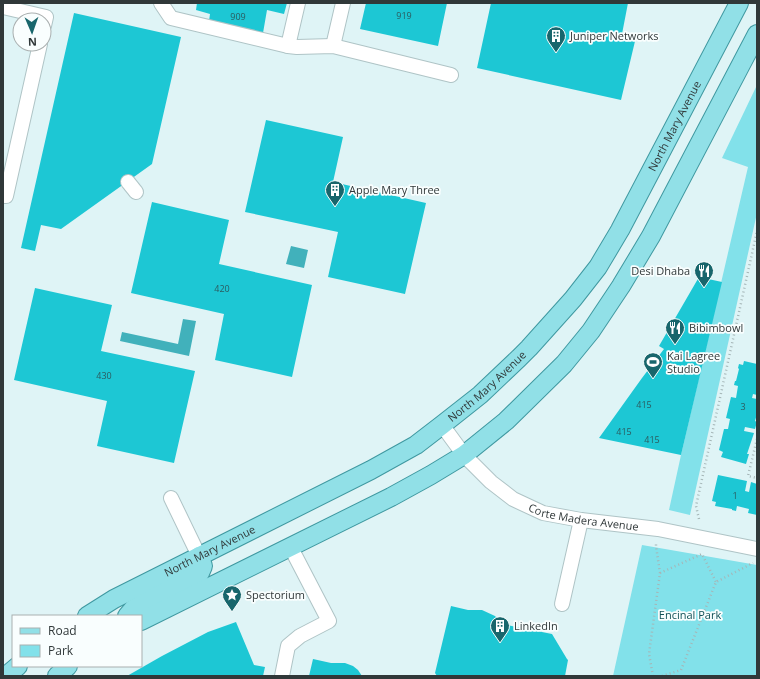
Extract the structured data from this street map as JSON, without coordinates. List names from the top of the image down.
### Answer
{
  "streets": {
    "main road": ["North Mary Avenue"],
    "street": ["Corte Madera Avenue"]
  },
  "crossings": [
    ["North Mary Avenue", "Corte Madera Avenue"]
  ],
  "parks": ["Encinal Park"],
  "places": {
    "building": ["Juniper Networks", "Apple Mary Three", "LinkedIn"],
    "restaurant": ["Desi Dhaba", "Bibimbowl"],
    "sports": ["Kai Lagree Studio"],
    "place": ["Spectorium"]
  },
  "house_numbers": [
    "919",
    "909",
    "420",
    "430",
    "415",
    "3",
    "415",
    "415",
    "1"
  ],
  "legend": ["Road", "Park"],
  "north": "bottom"
}
